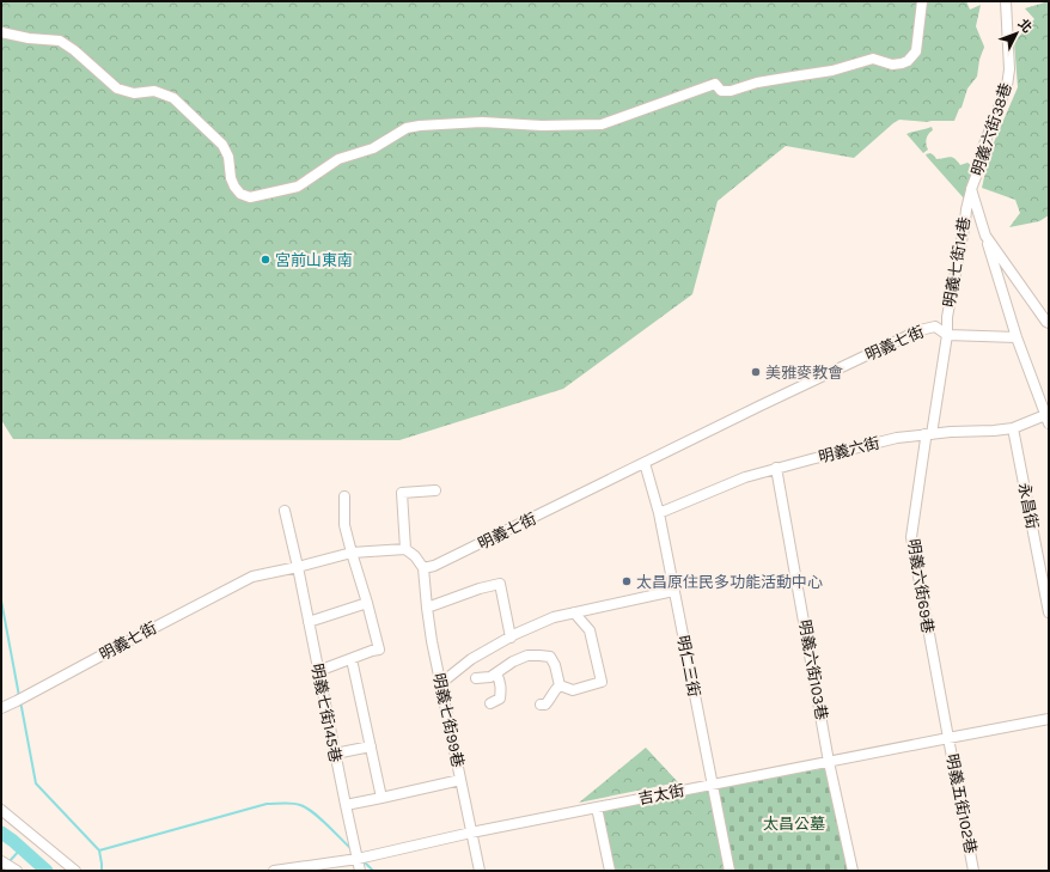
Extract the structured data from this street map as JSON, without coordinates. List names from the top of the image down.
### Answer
{
  "streets": {
    "street": [
      "明義六街38巷",
      "明義七街14巷",
      "明義七街",
      "明義六街",
      "永昌街",
      "明義六街69巷",
      "明仁三街",
      "明義六街103巷",
      "明義七街145巷",
      "明義七街99巷",
      "吉太街",
      "明義五街102巷"
    ]
  },
  "crossings": [
    ["明義六街38巷", "明義七街14巷"],
    ["明義七街14巷", "明義七街"],
    ["明義七街14巷", "明義六街"],
    ["明義七街14巷", "明義六街69巷"],
    ["明義七街", "明仁三街"],
    ["明義七街", "明義七街145巷"],
    ["明義七街", "明義七街99巷"],
    ["明義六街", "永昌街"],
    ["明義六街", "明義六街69巷"],
    ["明義六街", "明仁三街"],
    ["明義六街", "明義六街103巷"],
    ["明義六街69巷", "吉太街"],
    ["明義六街69巷", "明義五街102巷"],
    ["明仁三街", "吉太街"],
    ["明義六街103巷", "吉太街"],
    ["明義七街145巷", "吉太街"],
    ["明義七街99巷", "吉太街"],
    ["吉太街", "明義五街102巷"]
  ],
  "parks": ["太昌公墓"],
  "places": ["宮前山東南", "美雅麥教會", "太昌原住民多功能活動中心"],
  "north": "top right"
}
